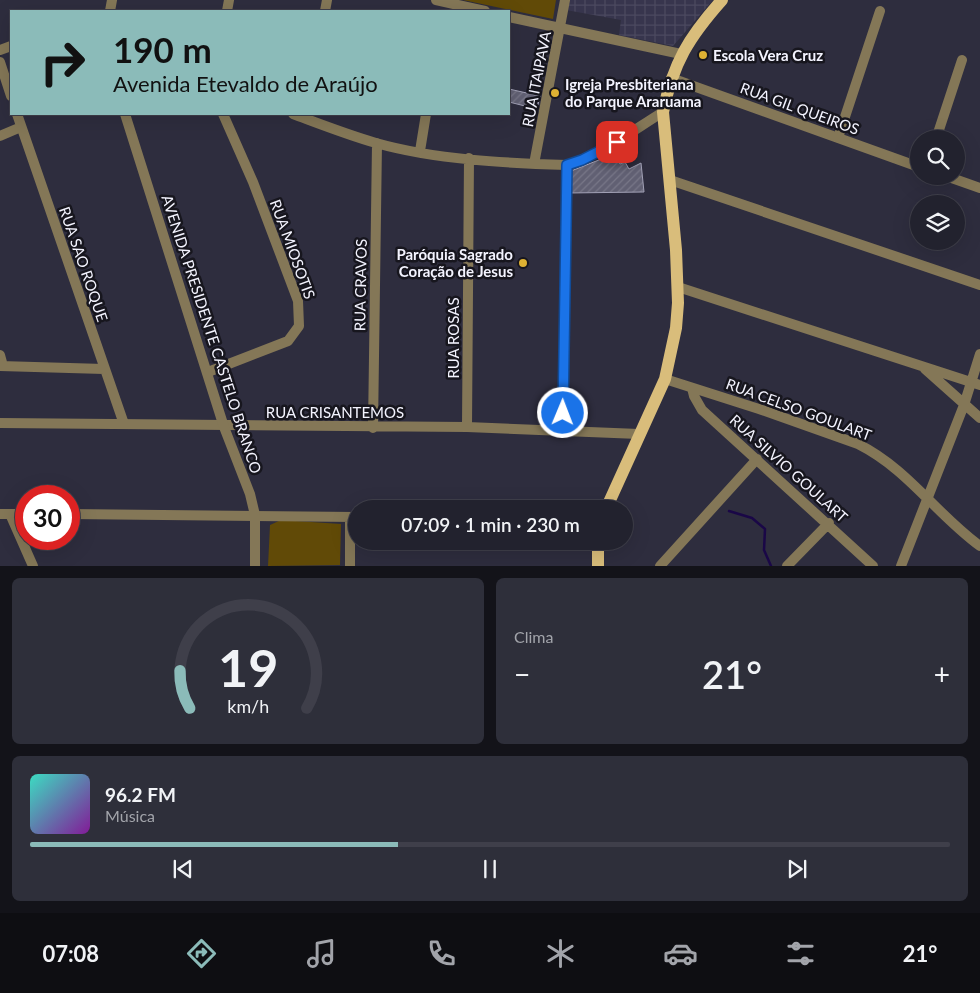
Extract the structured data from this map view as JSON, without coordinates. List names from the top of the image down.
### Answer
{
  "streets": {
    "street": [
      "RUA ITAIPAVA",
      "RUA GIL QUEIROS",
      "RUA MIOSOTIS",
      "RUA SAO ROQUE",
      "RUA CRAVOS",
      "AVENIDA PRESIDENTE CASTELO BRANCO",
      "RUA ROSAS",
      "RUA CELSO GOULART",
      "RUA CRISANTEMOS",
      "RUA SILVIO GOULART"
    ]
  },
  "crossings": [
    ["RUA MIOSOTIS", "AVENIDA PRESIDENTE CASTELO BRANCO"],
    ["RUA SAO ROQUE", "RUA CRISANTEMOS"],
    ["RUA CRAVOS", "RUA CRISANTEMOS"],
    ["AVENIDA PRESIDENTE CASTELO BRANCO", "RUA CRISANTEMOS"],
    ["RUA ROSAS", "RUA CRISANTEMOS"],
    ["RUA CELSO GOULART", "RUA SILVIO GOULART"]
  ],
  "places": ["Escola Vera Cruz", "Igreja Presbiteriana do Parque Araruama", "Paróquia Sagrado Coração de Jesus"],
  "page": {
    "turn": ["190 m", "Avenida Etevaldo de Araújo"],
    "limit": "30",
    "trip": "07:09 · 1 min · 230 m",
    "tile": "Clima",
    "heat": ["−", "21°", "+"],
    "song": ["96.2 FM", "Música"],
    "tabs": ["07:08", "21°"],
    "gauge": ["19", "km/h"]
  }
}
